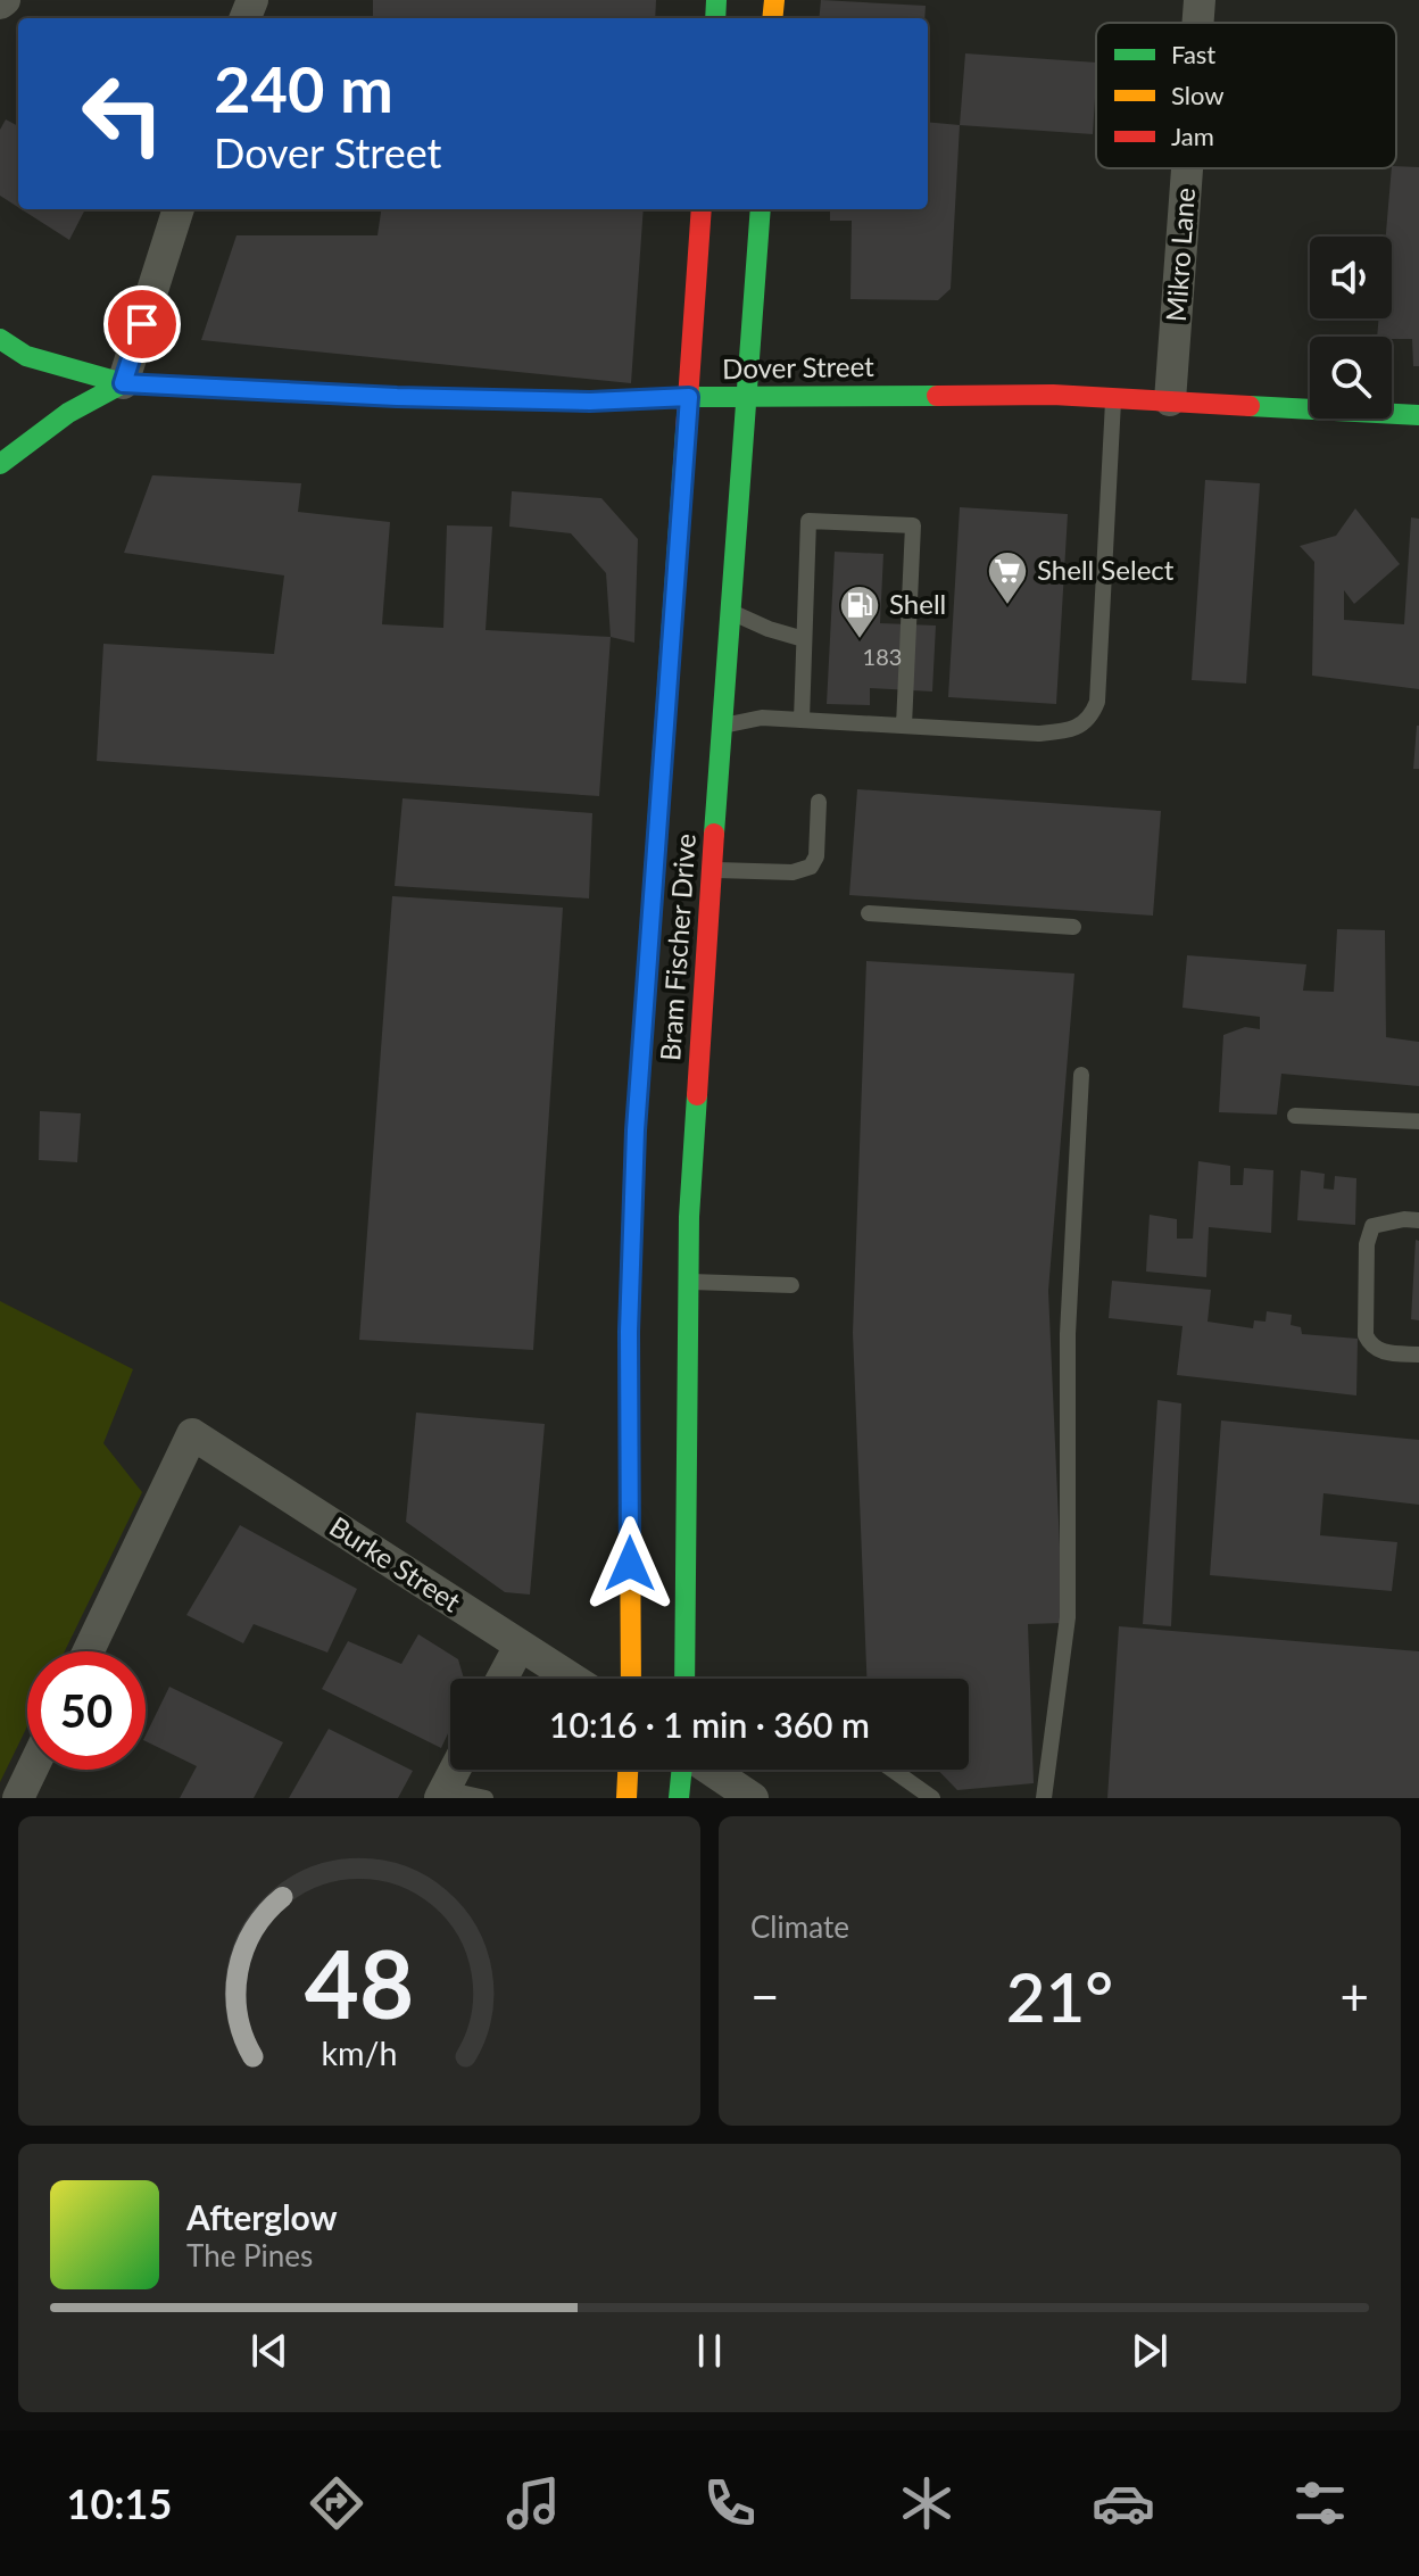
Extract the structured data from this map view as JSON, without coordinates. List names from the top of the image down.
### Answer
{
  "streets": {
    "main road": ["Dover Street", "Bram Fischer Drive"],
    "street": ["Mikro Lane", "Burke Street"]
  },
  "crossings": [
    ["Mikro Lane", "Dover Street"],
    ["Dover Street", "Bram Fischer Drive"]
  ],
  "places": {
    "supermarket": ["Shell Select"],
    "fuel station": ["Shell"]
  },
  "house_numbers": ["183"],
  "legend": ["Fast", "Slow", "Jam"],
  "page": {
    "turn": ["240 m", "Dover Street"],
    "limit": "50",
    "trip": "10:16 · 1 min · 360 m",
    "tile": "Climate",
    "heat": ["−", "21°", "+"],
    "song": ["Afterglow", "The Pines"],
    "tabs": "10:15",
    "gauge": ["48", "km/h"]
  }
}
